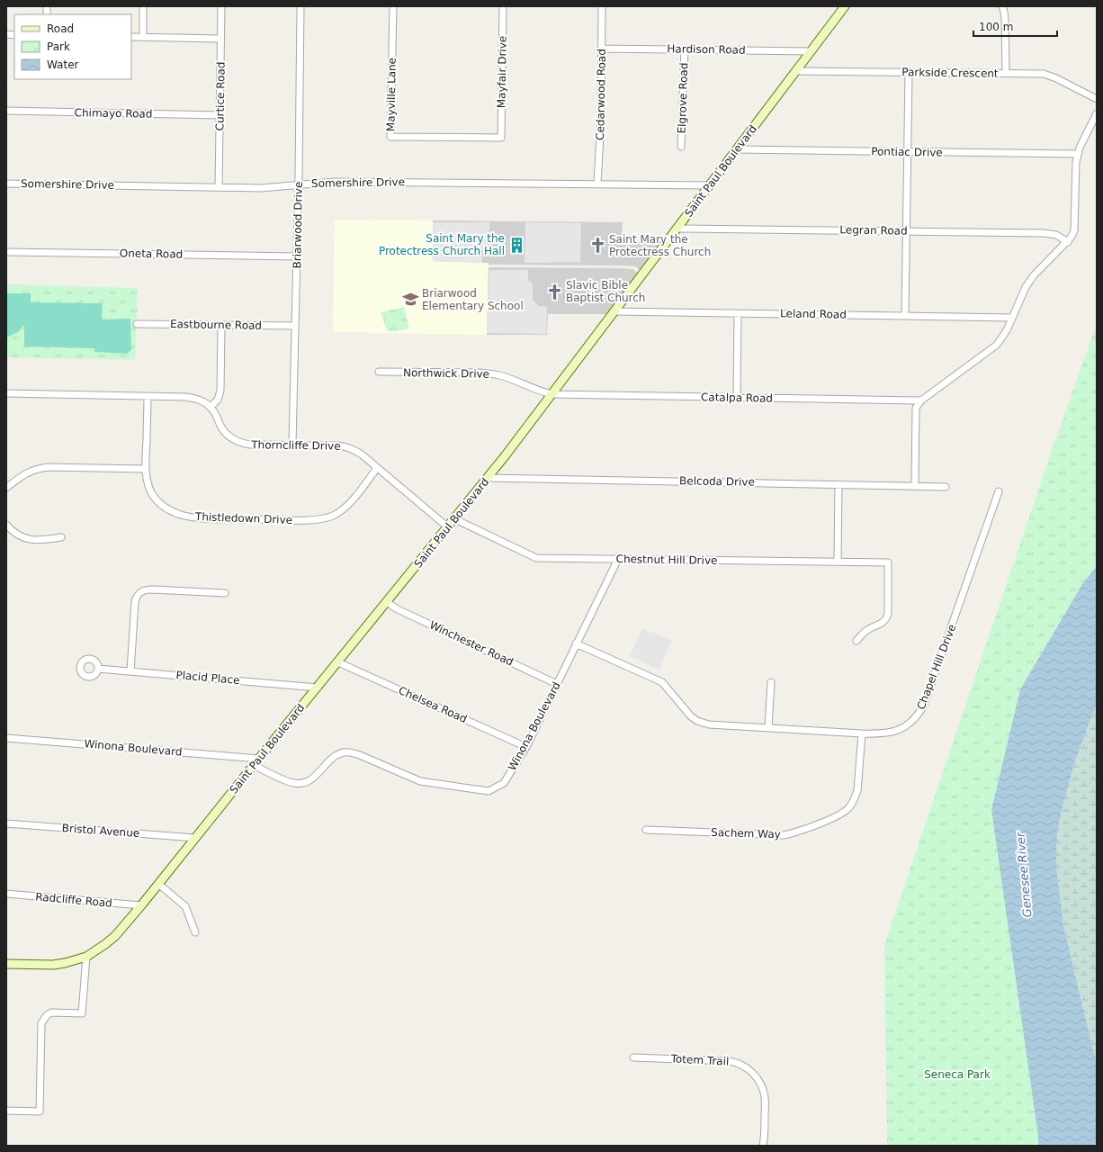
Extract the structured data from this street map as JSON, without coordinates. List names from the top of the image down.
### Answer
{
  "streets": {
    "main road": ["Saint Paul Boulevard"],
    "street": [
      "Hardison Road",
      "Mayfair Drive",
      "Parkside Crescent",
      "Mayville Lane",
      "Cedarwood Road",
      "Curtice Road",
      "Elgrove Road",
      "Chimayo Road",
      "Pontiac Drive",
      "Somershire Drive",
      "Briarwood Drive",
      "Legran Road",
      "Oneta Road",
      "Leland Road",
      "Eastbourne Road",
      "Northwick Drive",
      "Catalpa Road",
      "Thorncliffe Drive",
      "Belcoda Drive",
      "Thistledown Drive",
      "Chestnut Hill Drive",
      "Winchester Road",
      "Chapel Hill Drive",
      "Placid Place",
      "Chelsea Road",
      "Winona Boulevard",
      "Bristol Avenue",
      "Sachem Way",
      "Radcliffe Road",
      "Totem Trail"
    ]
  },
  "crossings": [
    ["Hardison Road", "Cedarwood Road"],
    ["Hardison Road", "Elgrove Road"],
    ["Hardison Road", "Saint Paul Boulevard"],
    ["Mayfair Drive", "Mayville Lane"],
    ["Parkside Crescent", "Saint Paul Boulevard"],
    ["Cedarwood Road", "Somershire Drive"],
    ["Curtice Road", "Chimayo Road"],
    ["Curtice Road", "Somershire Drive"],
    ["Pontiac Drive", "Saint Paul Boulevard"],
    ["Saint Paul Boulevard", "Somershire Drive"],
    ["Saint Paul Boulevard", "Legran Road"],
    ["Saint Paul Boulevard", "Leland Road"],
    ["Saint Paul Boulevard", "Northwick Drive"],
    ["Saint Paul Boulevard", "Catalpa Road"],
    ["Saint Paul Boulevard", "Thorncliffe Drive"],
    ["Saint Paul Boulevard", "Belcoda Drive"],
    ["Saint Paul Boulevard", "Chestnut Hill Drive"],
    ["Saint Paul Boulevard", "Winchester Road"],
    ["Saint Paul Boulevard", "Placid Place"],
    ["Saint Paul Boulevard", "Chelsea Road"],
    ["Saint Paul Boulevard", "Winona Boulevard"],
    ["Saint Paul Boulevard", "Bristol Avenue"],
    ["Saint Paul Boulevard", "Radcliffe Road"],
    ["Somershire Drive", "Briarwood Drive"],
    ["Briarwood Drive", "Oneta Road"],
    ["Briarwood Drive", "Eastbourne Road"],
    ["Briarwood Drive", "Thorncliffe Drive"],
    ["Northwick Drive", "Catalpa Road"],
    ["Thorncliffe Drive", "Thistledown Drive"],
    ["Chestnut Hill Drive", "Winona Boulevard"],
    ["Winchester Road", "Winona Boulevard"],
    ["Chapel Hill Drive", "Winona Boulevard"],
    ["Chapel Hill Drive", "Sachem Way"],
    ["Chelsea Road", "Winona Boulevard"]
  ],
  "water": ["Genesee River"],
  "parks": ["Seneca Park"],
  "places": {
    "building": ["Saint Mary the Protectress Church Hall"],
    "church": ["Saint Mary the Protectress Church", "Slavic Bible Baptist Church"],
    "school or university": ["Briarwood Elementary School"]
  },
  "legend": ["Road", "Park", "Water"],
  "scale_bar": "100 m"
}
